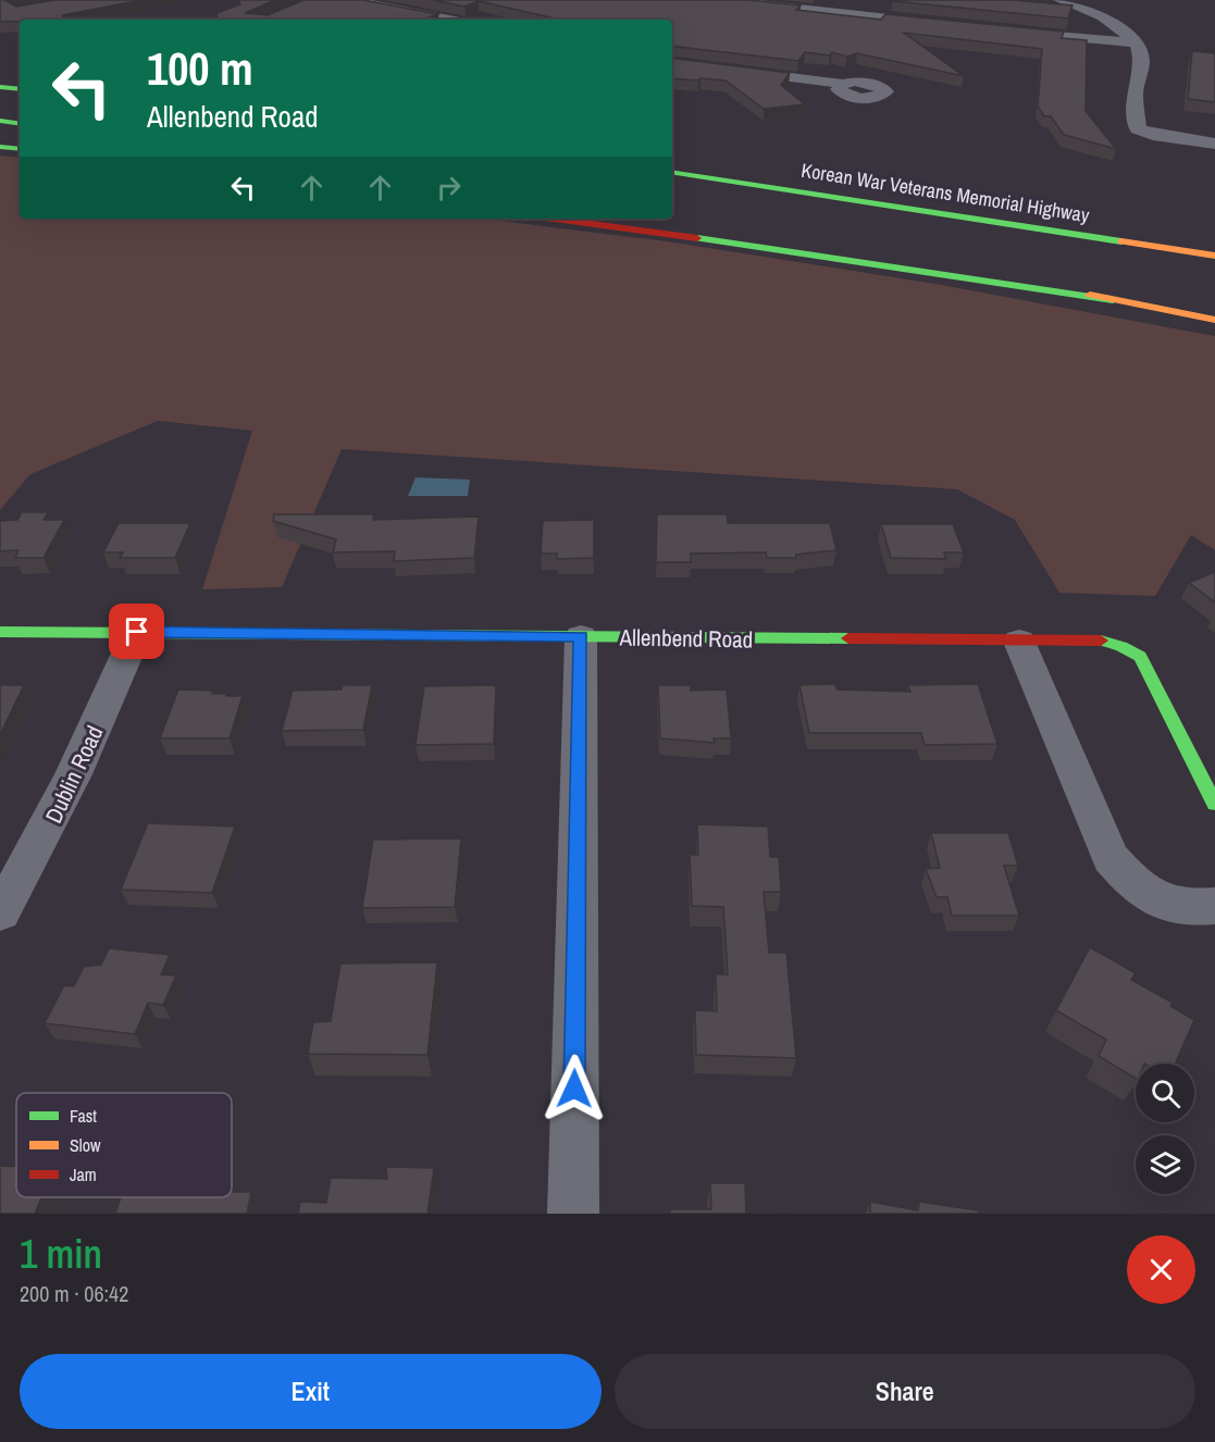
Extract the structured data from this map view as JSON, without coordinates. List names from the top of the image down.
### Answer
{
  "streets": {
    "main road": ["Korean War Veterans Memorial Highway", "Allenbend Road"],
    "street": ["Dublin Road"]
  },
  "crossings": [
    ["Allenbend Road", "Dublin Road"]
  ],
  "legend": ["Fast", "Slow", "Jam"],
  "page": {
    "turn": ["100 m", "Allenbend Road"],
    "heading": ["1 min", "200 m · 06:42"],
    "buttons": ["Exit", "Share"]
  }
}
